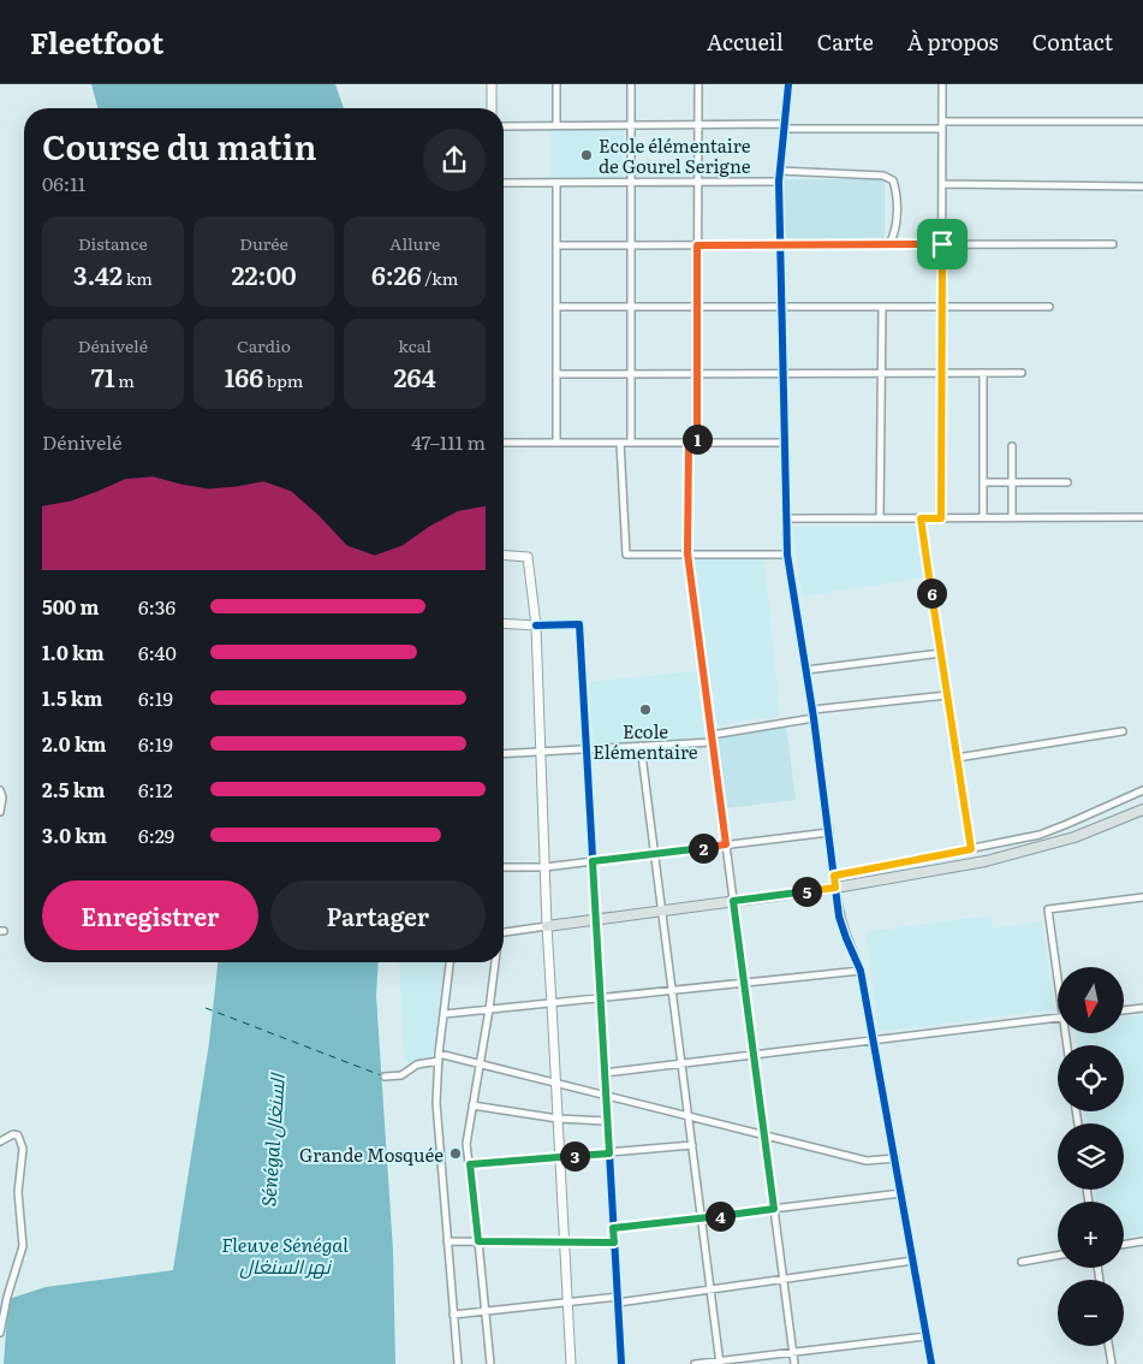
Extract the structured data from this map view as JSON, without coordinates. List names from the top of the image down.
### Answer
{
  "water": ["Sénégal السنغال", "Fleuve Sénégal نهر السنغال"],
  "places": ["Ecole élémentaire de Gourel Serigne", "Ecole Elémentaire", "Grande Mosquée"],
  "north": "bottom",
  "page": {
    "header": "Fleetfoot",
    "nav": [
      "Accueil",
      "Carte",
      "À propos",
      "Contact"
    ],
    "heading": ["Course du matin", "06:11"],
    "stats": [
      ["Distance", "3.42 km"],
      ["Durée", "22:00"],
      ["Allure", "6:26 /km"],
      ["Dénivelé", "71 m"],
      ["Cardio", "166 bpm"],
      ["kcal", "264"]
    ],
    "chart": ["Dénivelé", "47–111 m"],
    "pins": [
      "1",
      "6",
      "2",
      "5",
      "3",
      "4"
    ],
    "list": [
      {
        "name": "500 m",
        "note": "6:36"
      },
      {
        "name": "1.0 km",
        "note": "6:40"
      },
      {
        "name": "1.5 km",
        "note": "6:19"
      },
      {
        "name": "2.0 km",
        "note": "6:19"
      },
      {
        "name": "2.5 km",
        "note": "6:12"
      },
      {
        "name": "3.0 km",
        "note": "6:29"
      }
    ],
    "buttons": ["Enregistrer", "Partager"],
    "map_buttons": ["+", "−"]
  }
}
